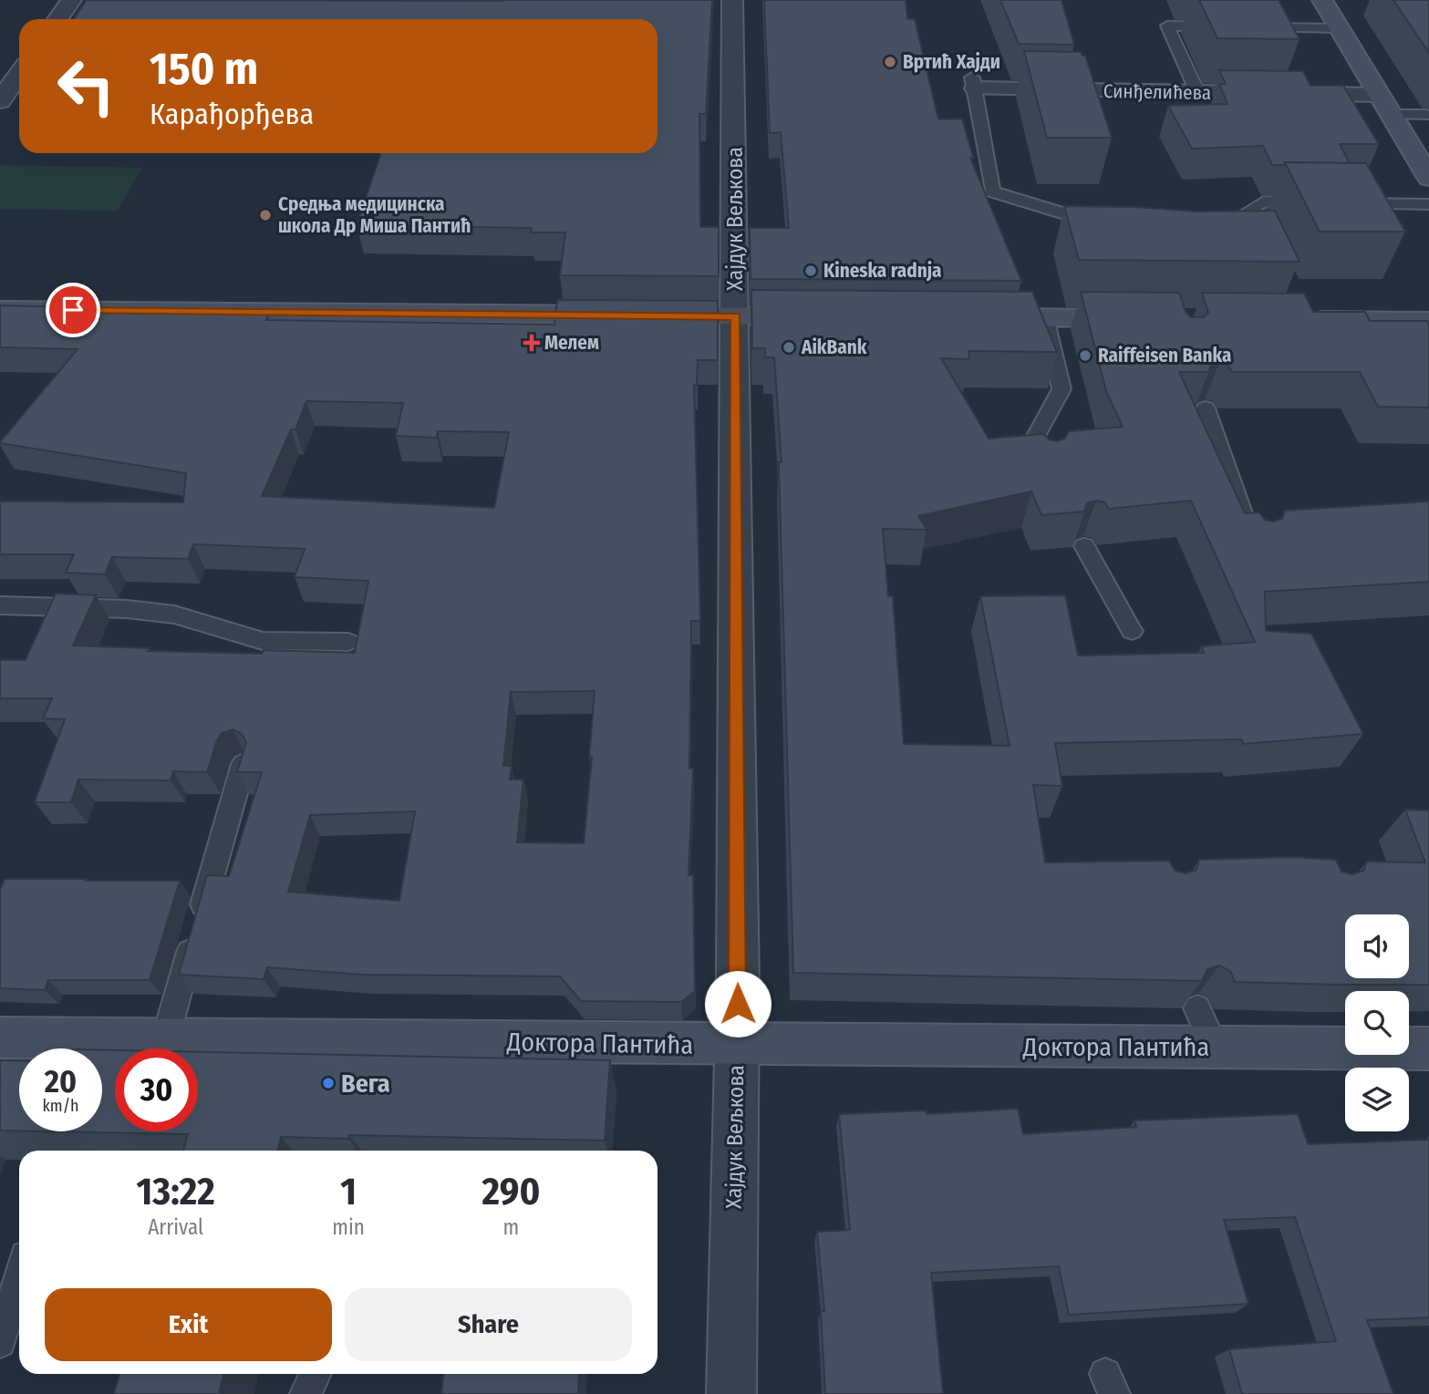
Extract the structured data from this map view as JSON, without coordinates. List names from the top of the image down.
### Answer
{
  "streets": {
    "street": ["Синђелићева", "Хајдук Вељкова", "Доктора Пантића"]
  },
  "crossings": [
    ["Хајдук Вељкова", "Доктора Пантића"]
  ],
  "places": {
    "other": [
      "Вртић Хајди",
      "Средња медицинска школа Др Миша Пантић",
      "Kineska radnja",
      "AikBank",
      "Raiffeisen Banka",
      "Вега"
    ],
    "health": ["Мелем"]
  },
  "page": {
    "turn": ["150 m", "Карађорђева"],
    "speed": "20 km/h",
    "limit": "30",
    "eta": [
      "13:22",
      "Arrival",
      "1",
      "min",
      "290",
      "m"
    ],
    "buttons": ["Exit", "Share"]
  }
}
